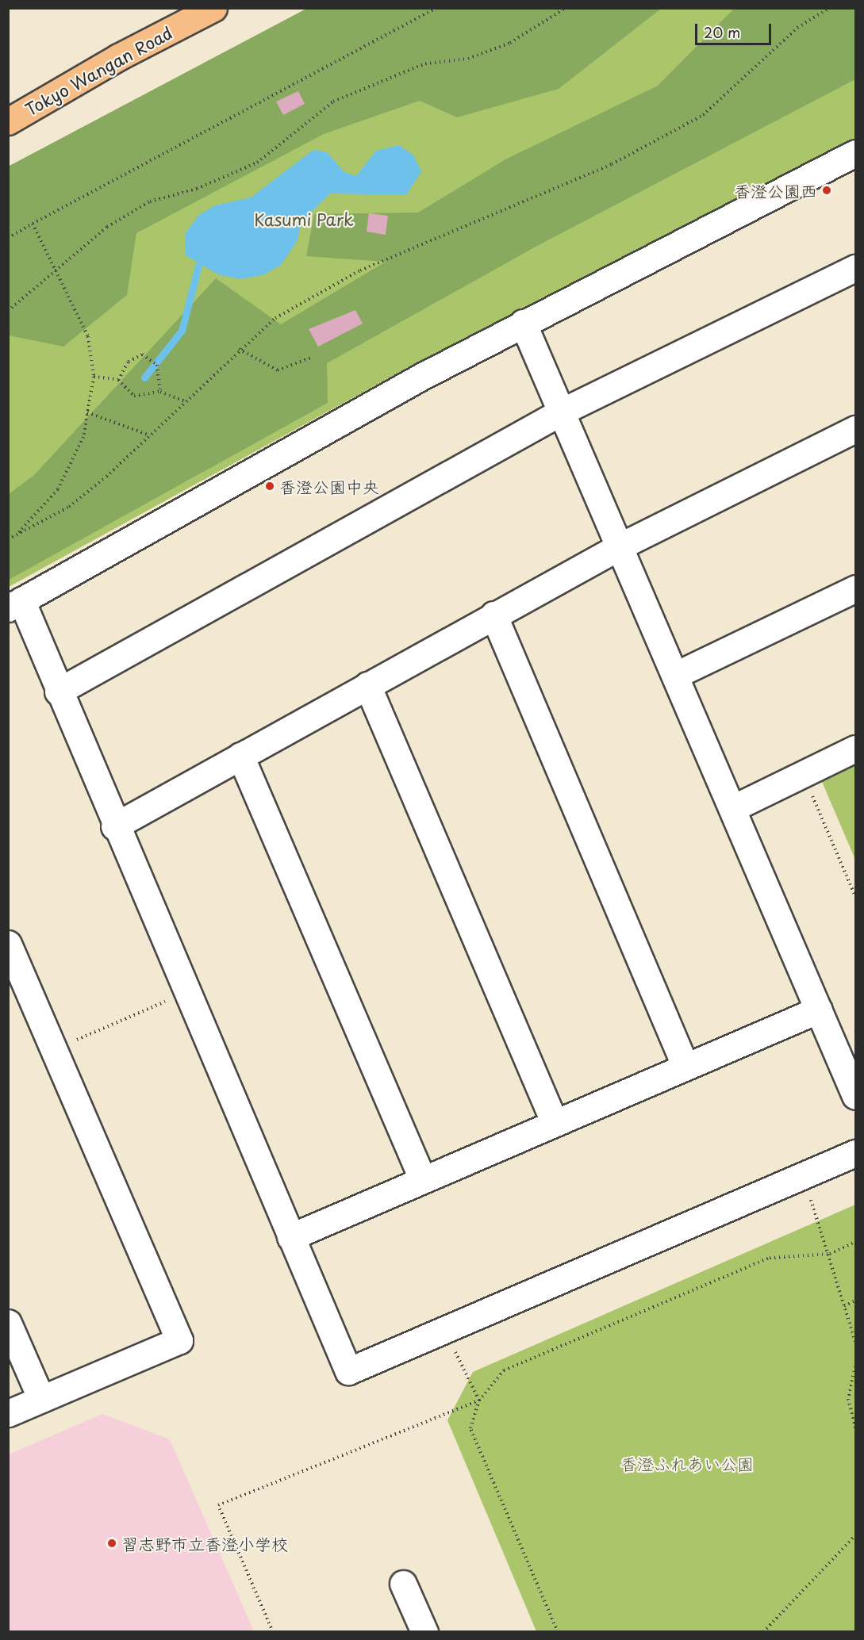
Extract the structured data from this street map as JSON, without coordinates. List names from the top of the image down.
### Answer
{
  "streets": {
    "highway": ["Tokyo Wangan Road"]
  },
  "parks": ["Kasumi Park", "香澄ふれあい公園"],
  "places": ["香澄公園西", "香澄公園中央", "習志野市立香澄小学校"],
  "scale_bar": "20 m"
}
